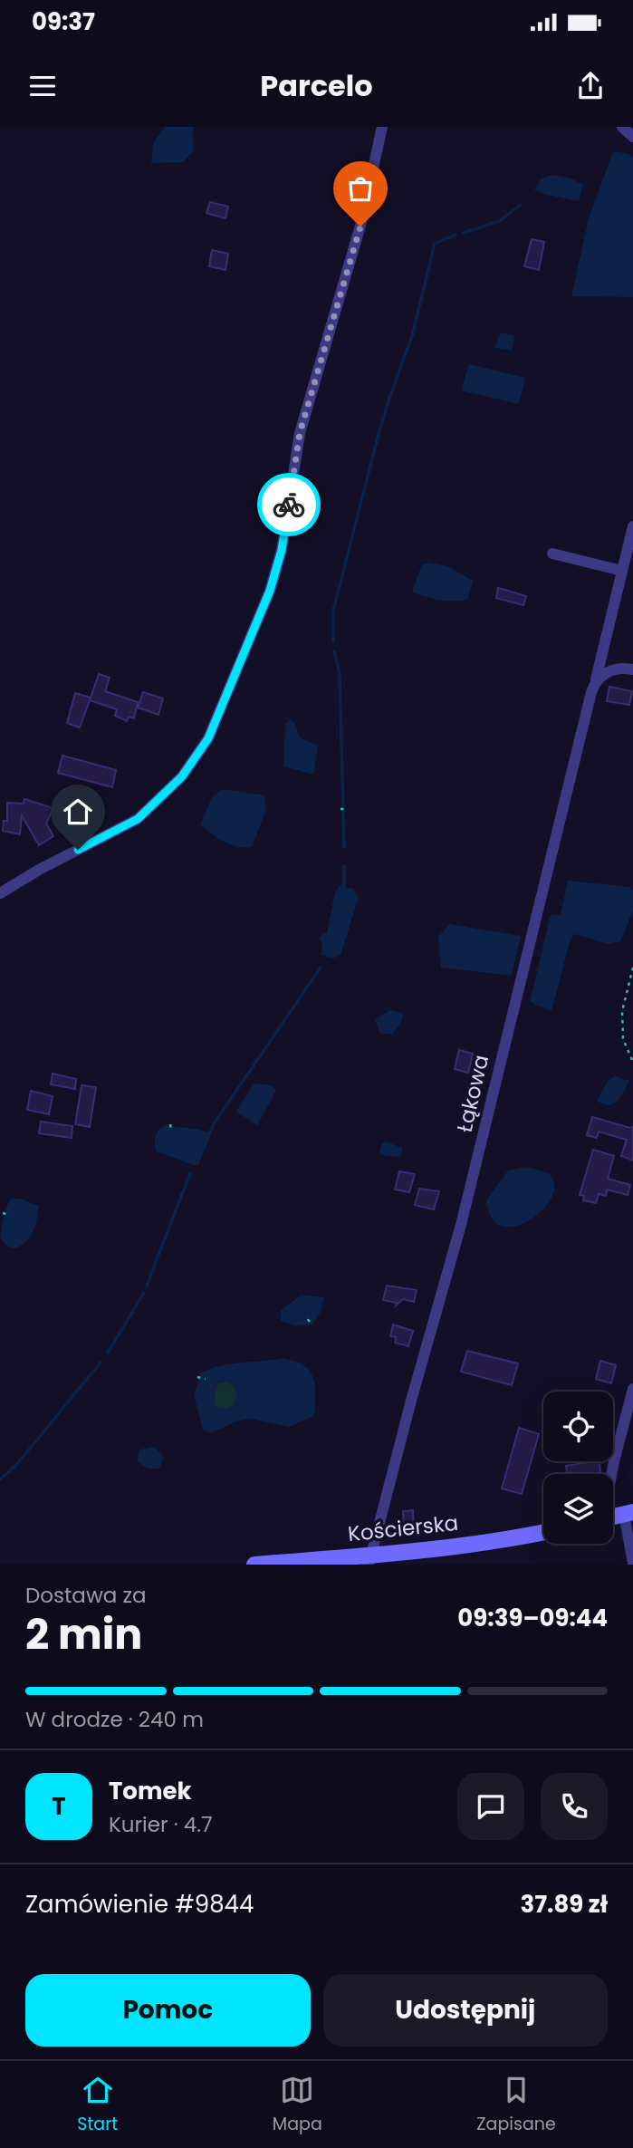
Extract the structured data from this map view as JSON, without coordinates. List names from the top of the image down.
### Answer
{
  "streets": {
    "main road": ["Kościerska"],
    "street": ["Łąkowa"]
  },
  "crossings": [
    ["Łąkowa", "Kościerska"]
  ],
  "page": {
    "status": "09:37",
    "header": "Parcelo",
    "heading": ["2 min", "Dostawa za", "09:39–09:44"],
    "panel": [
      "Tomek",
      "Kurier · 4.7",
      "Zamówienie #9844",
      "37.89 zł"
    ],
    "bar": "W drodze · 240 m",
    "round": "T",
    "buttons": ["Pomoc", "Udostępnij"],
    "tabs": ["Start", "Mapa", "Zapisane"]
  }
}
